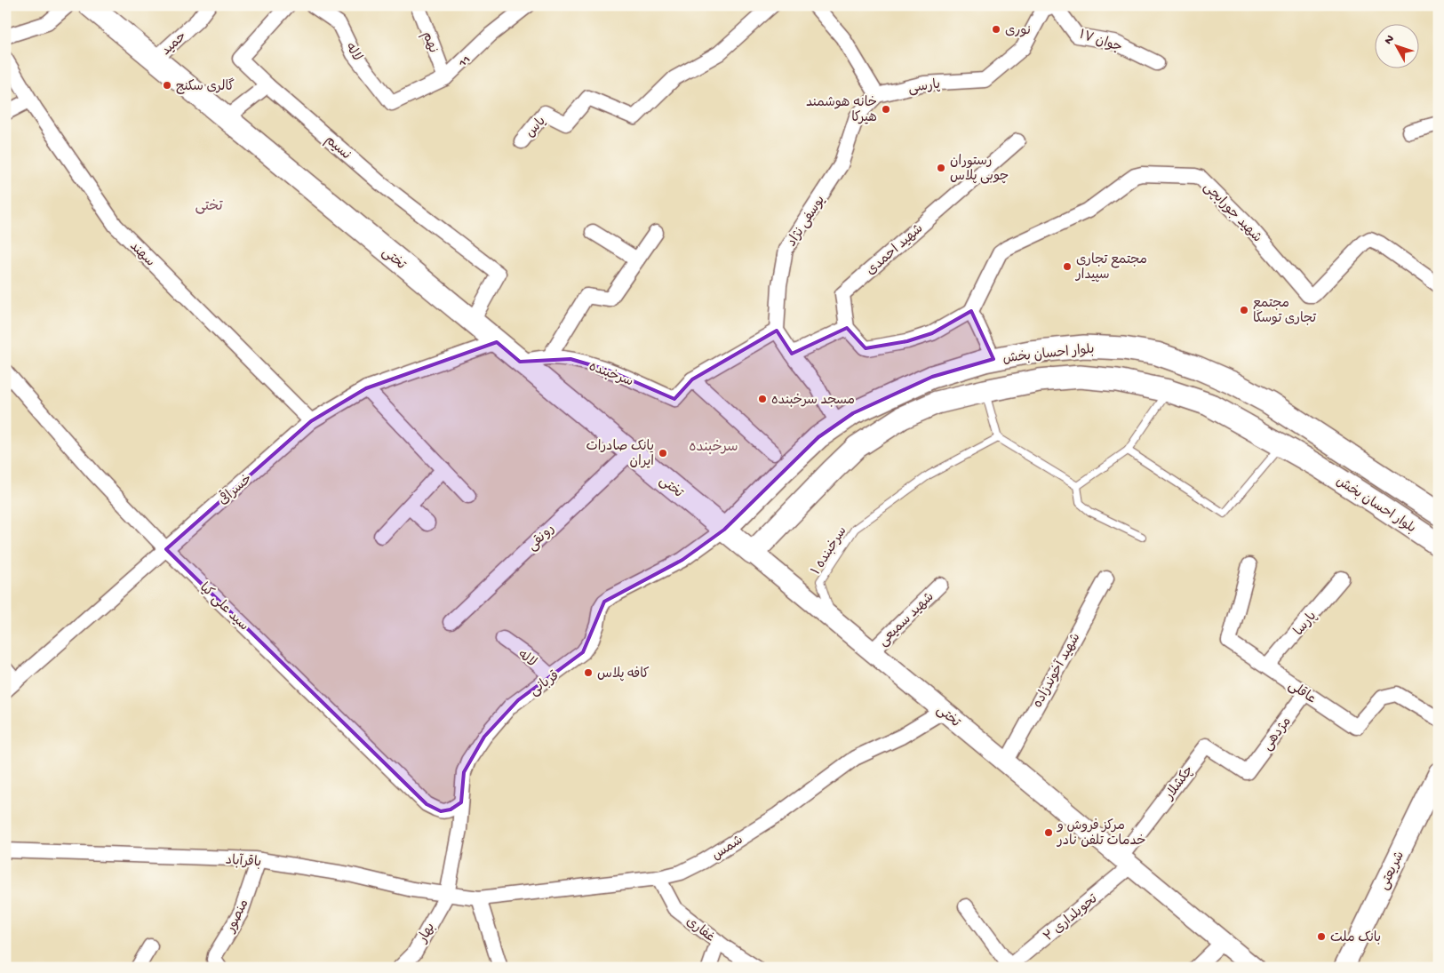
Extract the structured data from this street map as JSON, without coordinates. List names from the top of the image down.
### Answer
{
  "streets": {
    "main road": ["تختی", "بلوار احسان بخش", "شریعتی"],
    "street": [
      "جوان ۱۷",
      "نهم",
      "حمید",
      "لاله",
      "11",
      "پارسی",
      "یاس",
      "نسیم",
      "شهید جورابچی",
      "یوسفی نژاد",
      "شهید احمدی",
      "سهند",
      "سرخبنده",
      "خسراقی",
      "رونقی",
      "سید علی کیا",
      "شهید سمیعی",
      "پارسا",
      "شهید آخوندزاده",
      "قربانی",
      "عاقلی",
      "مژدهی",
      "چکشلار",
      "شمس",
      "باقرآباد",
      "منصور",
      "تحویلداری ۲",
      "غفاری",
      "بهار"
    ],
    "lane": ["سرخبنده ۱"]
  },
  "crossings": [
    ["نهم", "11"],
    ["حمید", "تختی"],
    ["لاله", "11"],
    ["لاله", "قربانی"],
    ["پارسی", "یوسفی نژاد"],
    ["نسیم", "تختی"],
    ["یوسفی نژاد", "سرخبنده"],
    ["سهند", "خسراقی"],
    ["تختی", "بلوار احسان بخش"],
    ["تختی", "سرخبنده"],
    ["تختی", "خسراقی"],
    ["تختی", "رونقی"],
    ["تختی", "سرخبنده ۱"],
    ["تختی", "شهید سمیعی"],
    ["تختی", "شهید آخوندزاده"],
    ["تختی", "قربانی"],
    ["تختی", "چکشلار"],
    ["تختی", "شمس"],
    ["تختی", "تحویلداری ۲"],
    ["بلوار احسان بخش", "قربانی"],
    ["خسراقی", "سید علی کیا"],
    ["سید علی کیا", "قربانی"],
    ["پارسا", "عاقلی"],
    ["قربانی", "باقرآباد"],
    ["قربانی", "بهار"],
    ["عاقلی", "مژدهی"],
    ["مژدهی", "چکشلار"],
    ["چکشلار", "تحویلداری ۲"],
    ["شمس", "باقرآباد"],
    ["شمس", "غفاری"],
    ["باقرآباد", "منصور"],
    ["باقرآباد", "بهار"]
  ],
  "districts": ["تختی", "سرخبنده"],
  "places": [
    "نوری",
    "گالری سکنج",
    "خانه هوشمند هیرکا",
    "رستوران چوبی پلاس",
    "مجتمع تجاری سپیدار",
    "مجتمع تجاری توسکا",
    "مسجد سرخبنده",
    "یانک صادرات ایران",
    "کافه پلاس",
    "مرکز فروش و خدمات تلفن نادر",
    "بانک ملت"
  ],
  "north": "top left"
}
